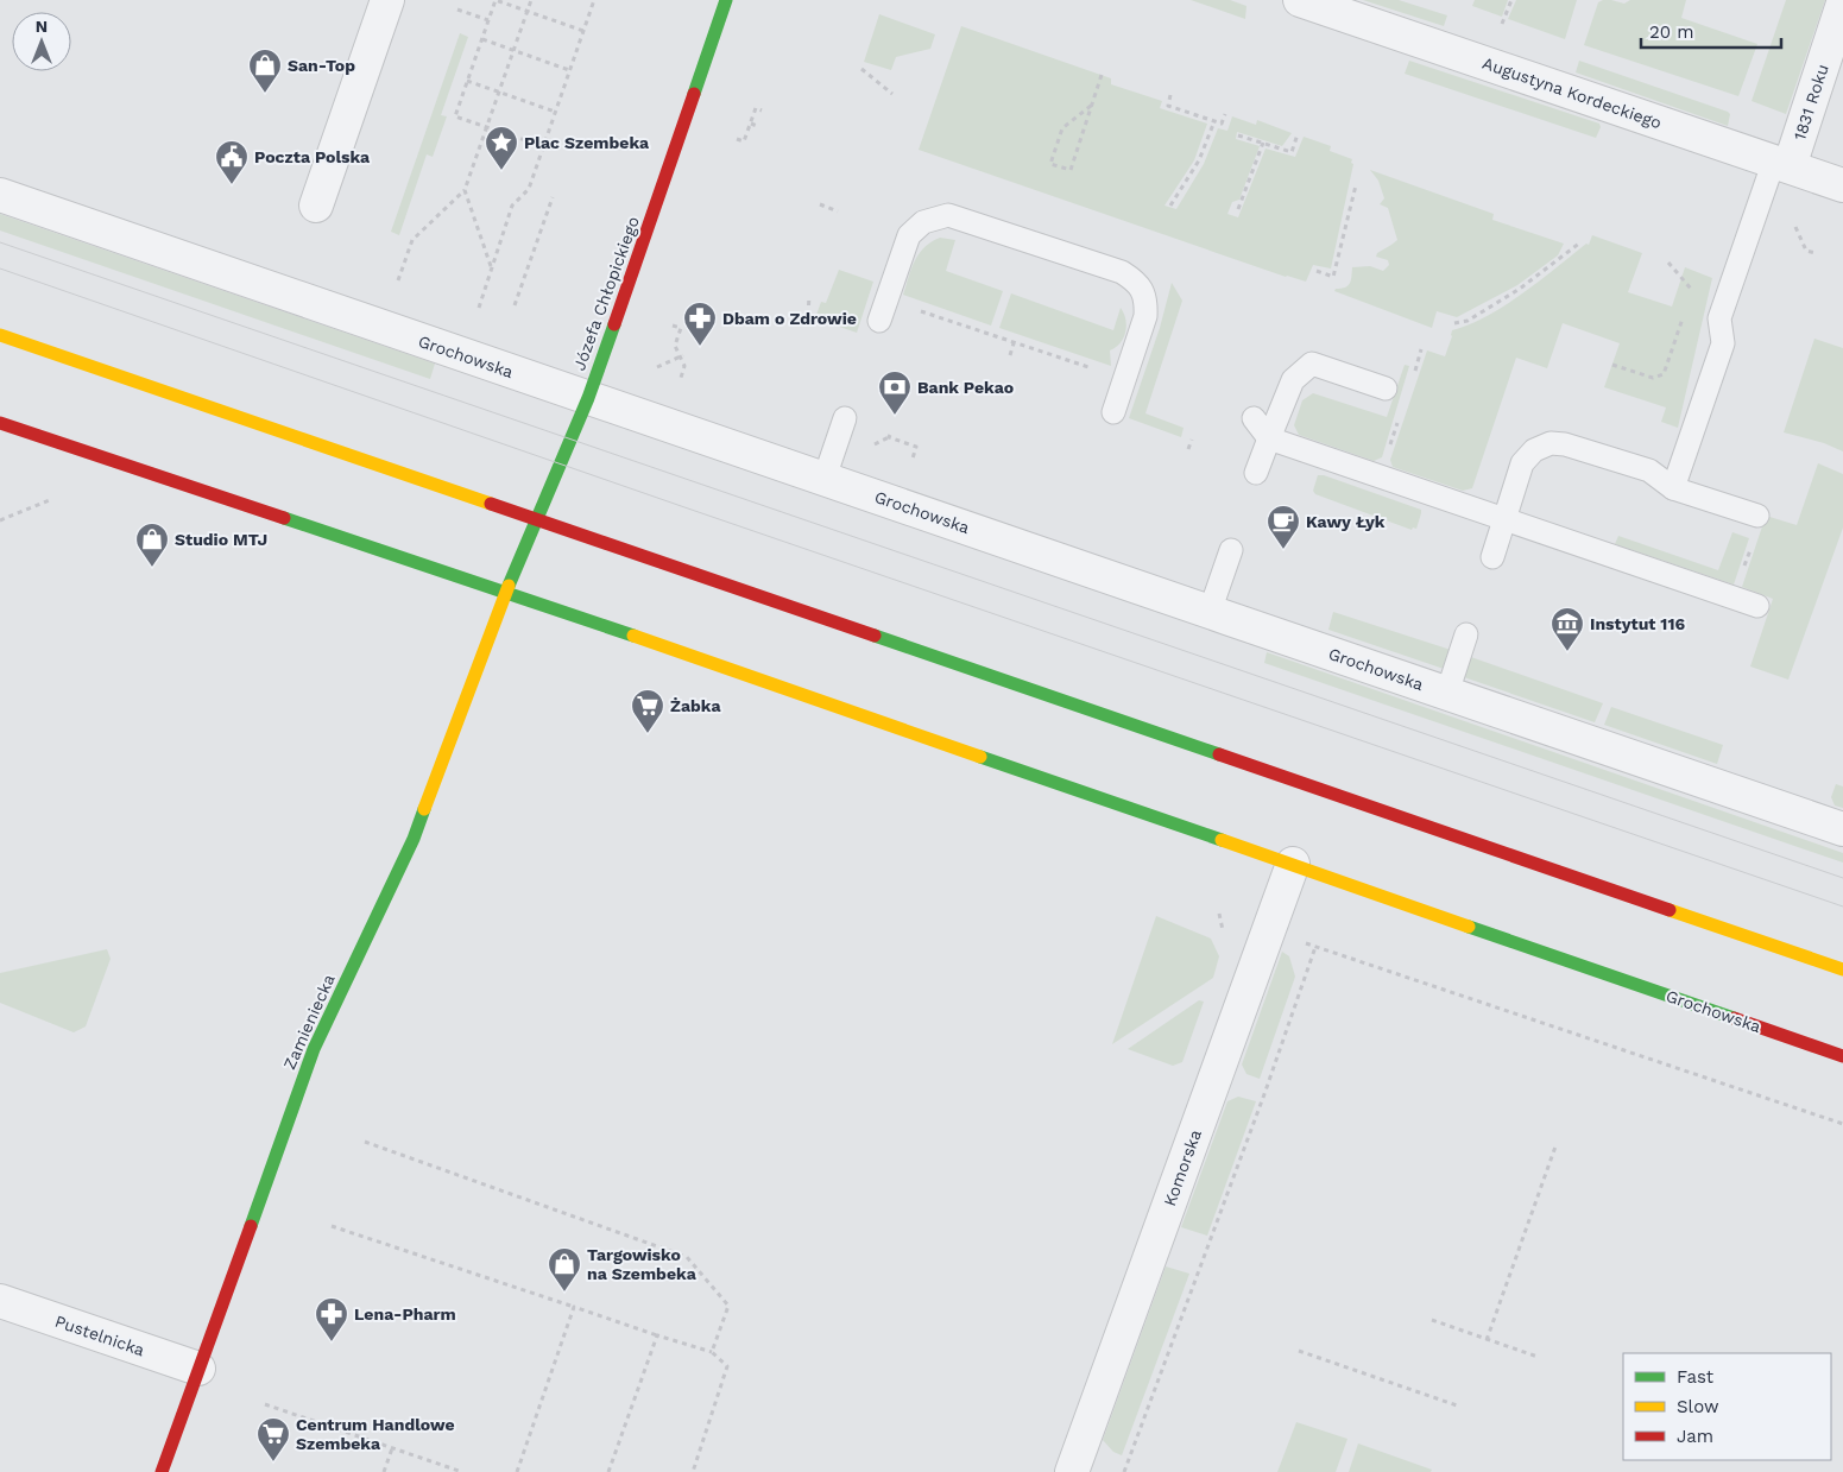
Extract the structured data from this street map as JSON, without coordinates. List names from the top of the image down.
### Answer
{
  "streets": {
    "main road": ["Józefa Chłopickiego", "Grochowska", "Zamieniecka"],
    "street": [
      "Augustyna Kordeckiego",
      "1831 Roku",
      "Komorska",
      "Pustelnicka"
    ]
  },
  "crossings": [
    ["Augustyna Kordeckiego", "1831 Roku"],
    ["Józefa Chłopickiego", "Grochowska"],
    ["Józefa Chłopickiego", "Zamieniecka"],
    ["Grochowska", "Zamieniecka"],
    ["Grochowska", "Komorska"],
    ["Zamieniecka", "Pustelnicka"]
  ],
  "places": {
    "shop": ["San-Top", "Studio MTJ", "Targowisko na Szembeka"],
    "place": ["Plac Szembeka"],
    "public building": ["Poczta Polska"],
    "pharmacy": ["Dbam o Zdrowie", "Lena-Pharm"],
    "bank": ["Bank Pekao"],
    "cafe": ["Kawy Łyk"],
    "museum": ["Instytut 116"],
    "supermarket": ["Żabka", "Centrum Handlowe Szembeka"]
  },
  "legend": ["Fast", "Slow", "Jam"],
  "scale_bar": "20 m",
  "north": "top"
}
